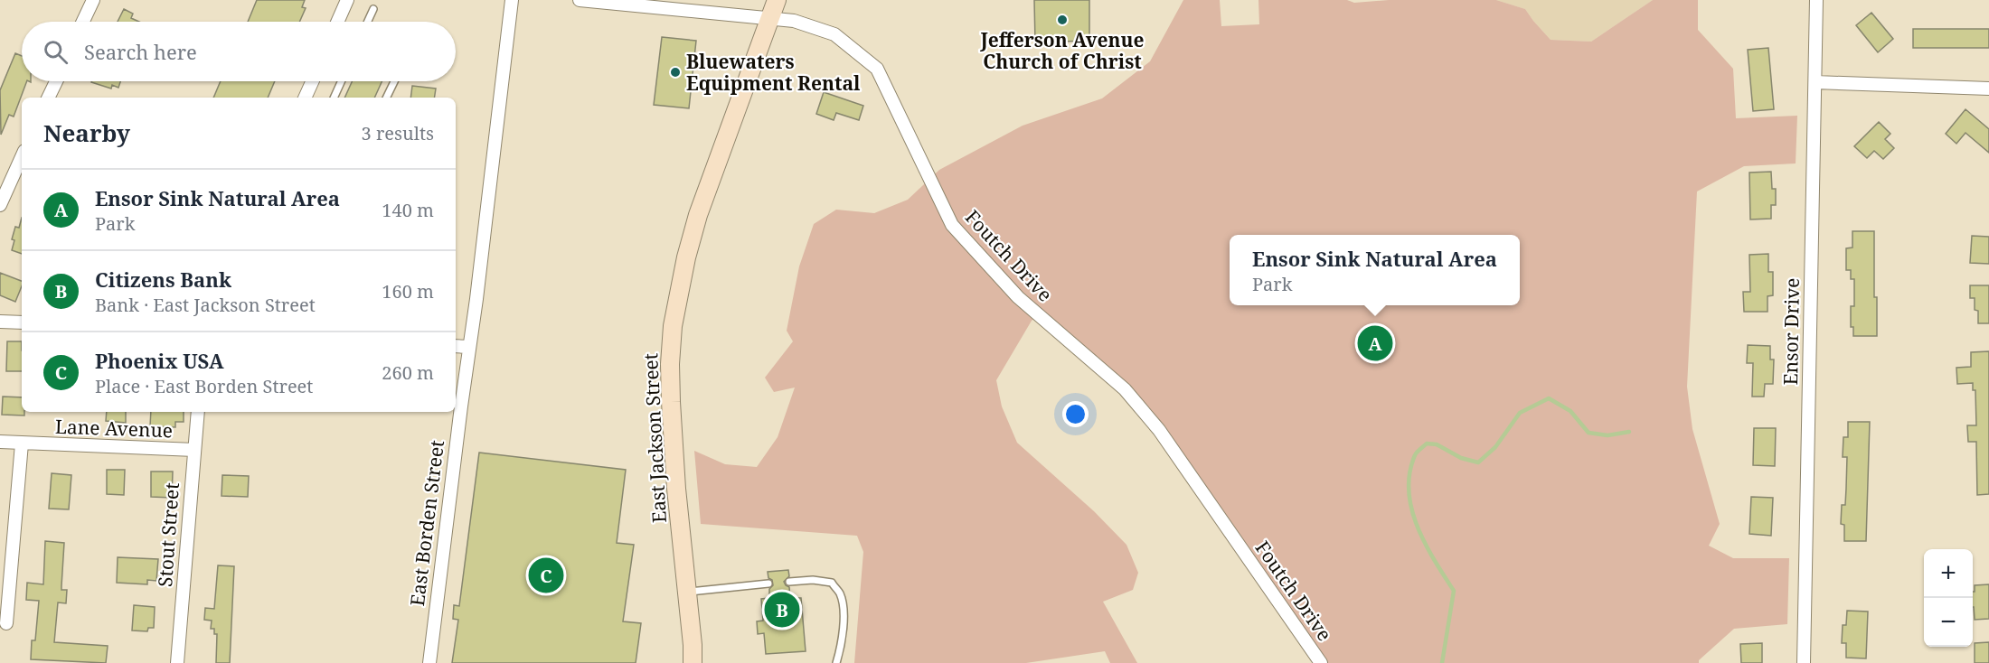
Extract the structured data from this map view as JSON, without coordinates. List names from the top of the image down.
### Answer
{
  "streets": {
    "street": [
      "Foutch Drive",
      "Ensor Drive",
      "Lane Avenue",
      "East Jackson Street",
      "East Borden Street",
      "Stout Street"
    ]
  },
  "crossings": [
    ["Foutch Drive", "East Jackson Street"],
    ["Lane Avenue", "Stout Street"]
  ],
  "places": ["Jefferson Avenue Church of Christ", "Bluewaters Equipment Rental"],
  "page": {
    "search": "Search here",
    "heading": ["Nearby", "3 results"],
    "list": [
      {
        "mark": "A",
        "name": "Ensor Sink Natural Area",
        "note": "Park",
        "value": "140 m"
      },
      {
        "mark": "B",
        "name": "Citizens Bank",
        "note": "Bank · East Jackson Street",
        "value": "160 m"
      },
      {
        "mark": "C",
        "name": "Phoenix USA",
        "note": "Place · East Borden Street",
        "value": "260 m"
      }
    ],
    "popup": ["Ensor Sink Natural Area", "Park"],
    "pins": ["A", "C", "B"],
    "map_buttons": ["+", "−"]
  }
}
